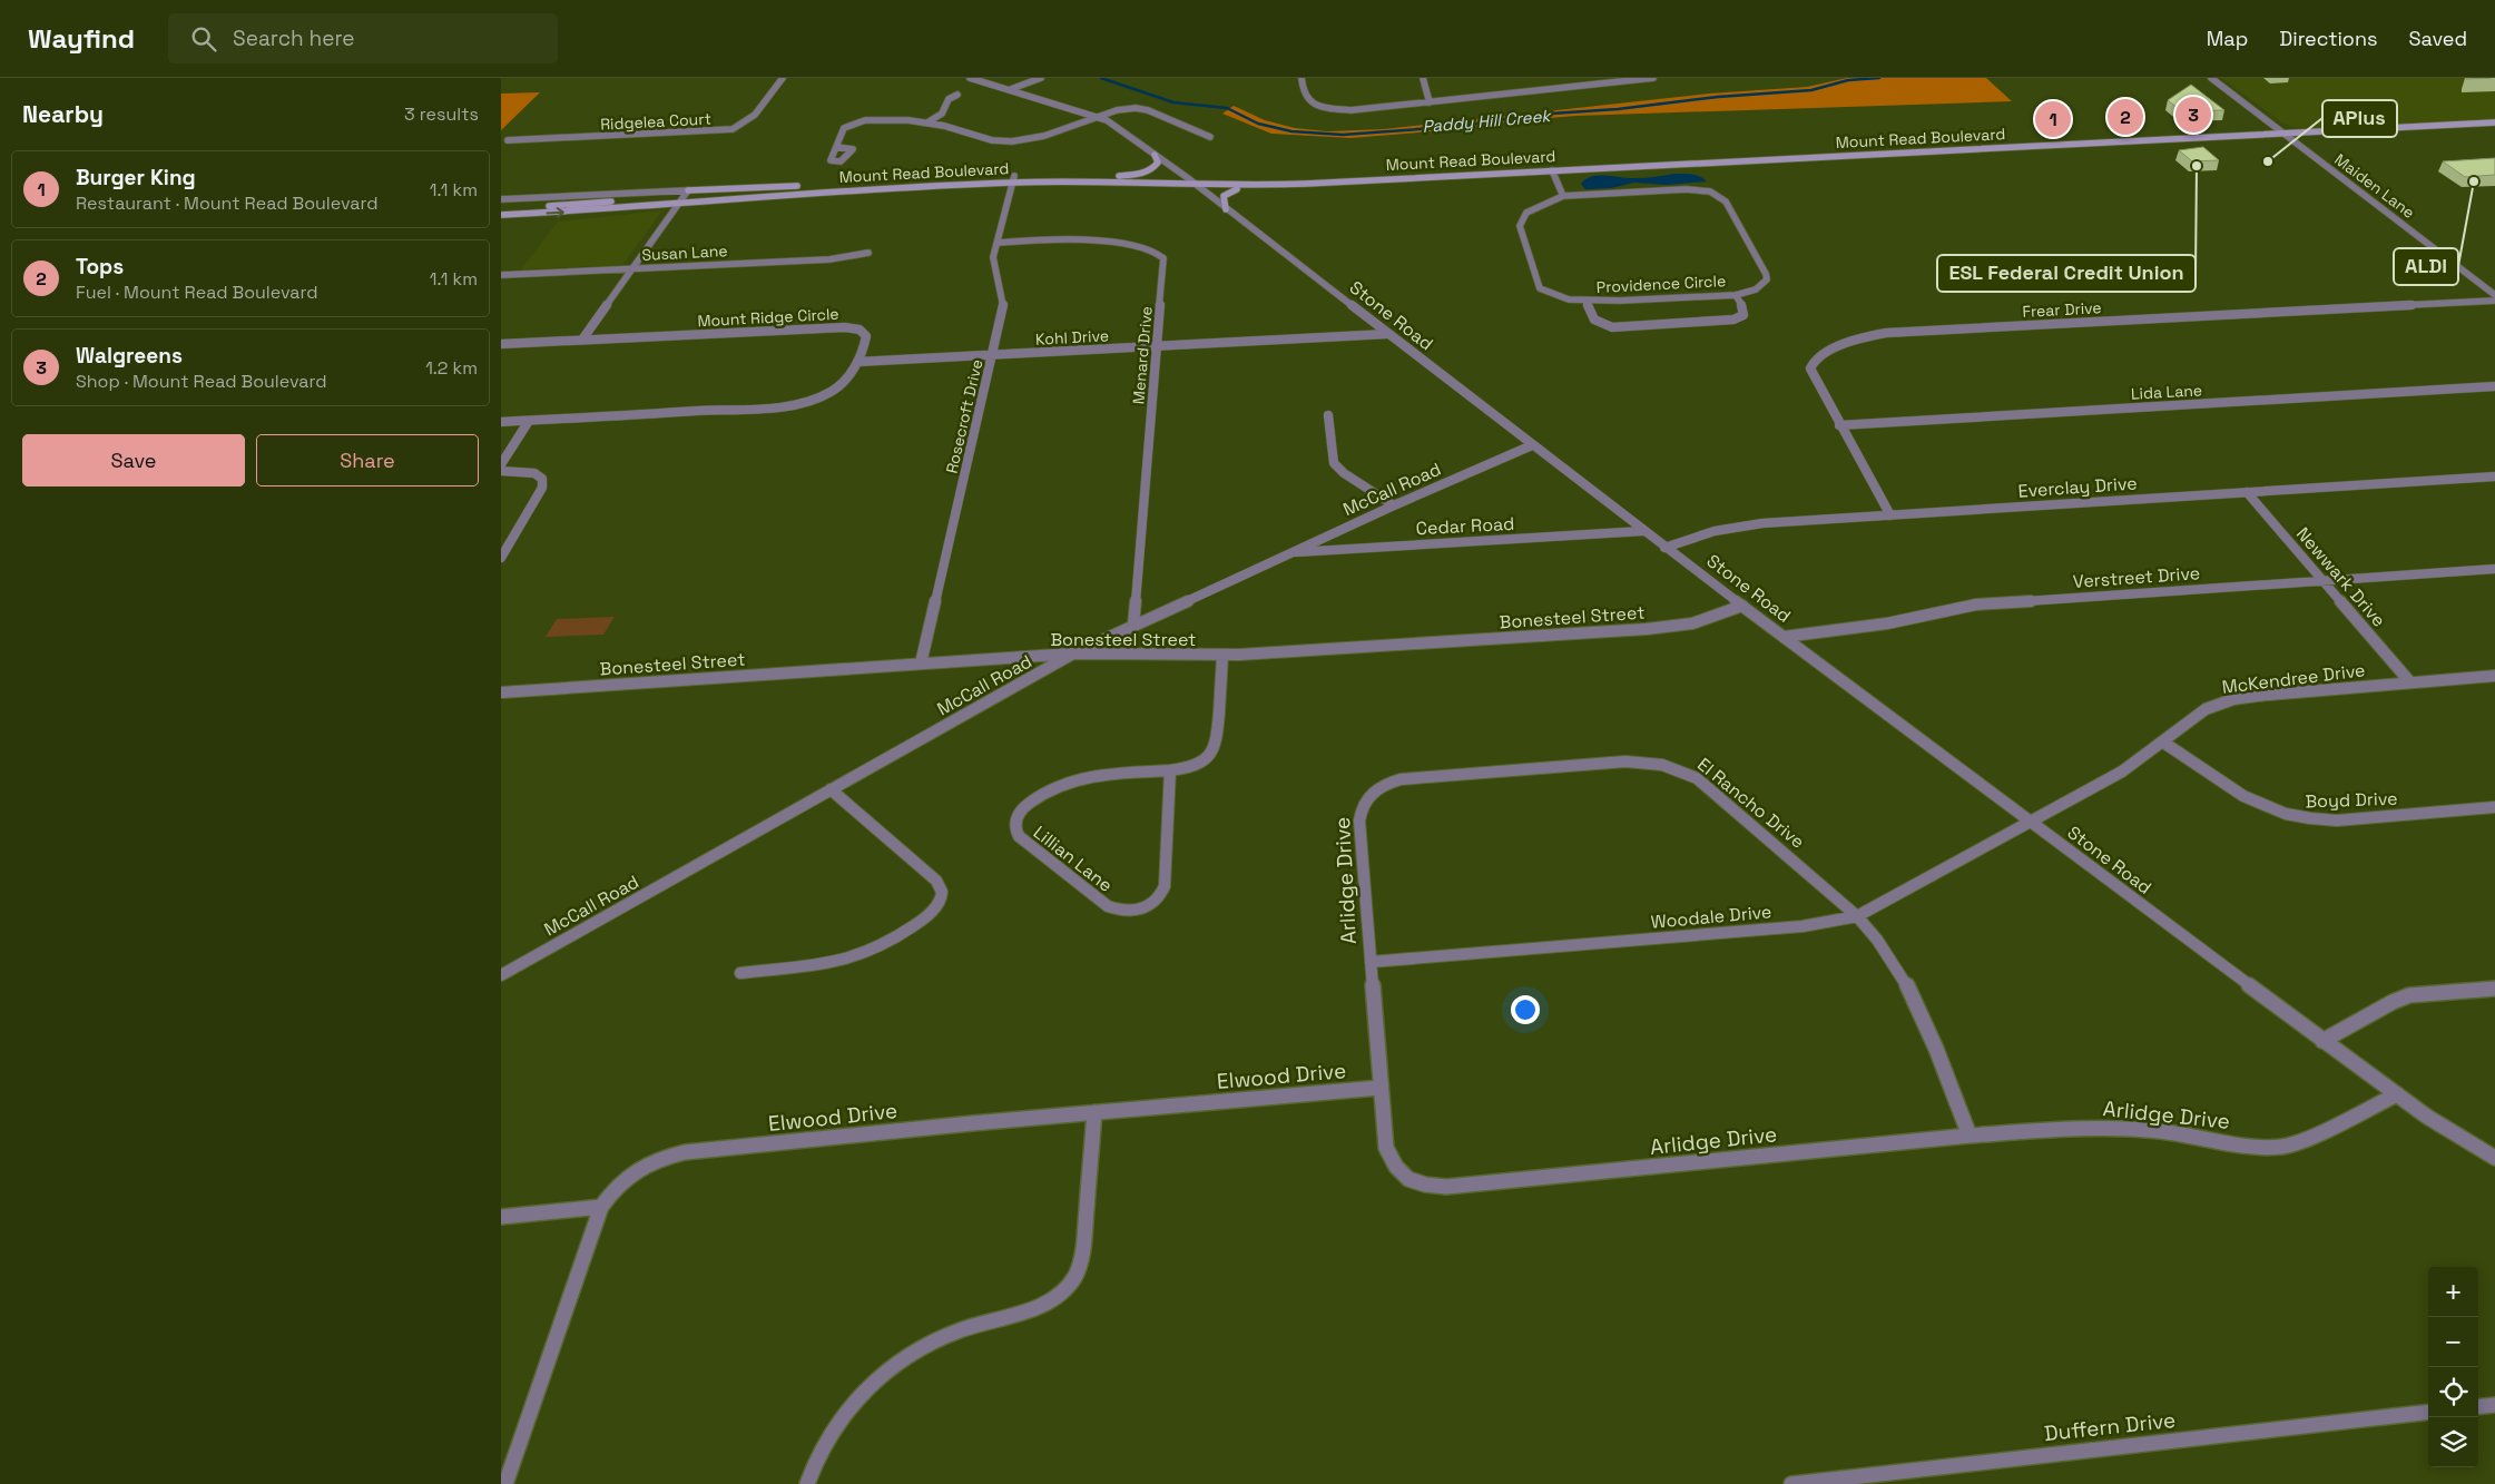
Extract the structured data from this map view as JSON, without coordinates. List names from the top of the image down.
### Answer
{
  "streets": {
    "main road": ["Mount Read Boulevard"],
    "street": [
      "Ridgelea Court",
      "Maiden Lane",
      "Susan Lane",
      "Providence Circle",
      "Frear Drive",
      "Stone Road",
      "Mount Ridge Circle",
      "Kohl Drive",
      "Menard Drive",
      "Lida Lane",
      "Rosecroft Drive",
      "Everclay Drive",
      "McCall Road",
      "Cedar Road",
      "Verstreet Drive",
      "Newwark Drive",
      "Bonesteel Street",
      "McKendree Drive",
      "Boyd Drive",
      "El Rancho Drive",
      "Lillian Lane",
      "Arlidge Drive",
      "Woodale Drive",
      "Elwood Drive",
      "Duffern Drive"
    ]
  },
  "crossings": [
    ["Mount Read Boulevard", "Maiden Lane"],
    ["Mount Read Boulevard", "Stone Road"],
    ["Mount Read Boulevard", "Rosecroft Drive"],
    ["Frear Drive", "Lida Lane"],
    ["Frear Drive", "Everclay Drive"],
    ["Stone Road", "Kohl Drive"],
    ["Stone Road", "Everclay Drive"],
    ["Stone Road", "McCall Road"],
    ["Stone Road", "Cedar Road"],
    ["Stone Road", "Verstreet Drive"],
    ["Stone Road", "Bonesteel Street"],
    ["Stone Road", "McKendree Drive"],
    ["Stone Road", "Arlidge Drive"],
    ["Stone Road", "Woodale Drive"],
    ["Mount Ridge Circle", "Kohl Drive"],
    ["Kohl Drive", "Menard Drive"],
    ["Kohl Drive", "Rosecroft Drive"],
    ["Menard Drive", "Rosecroft Drive"],
    ["Menard Drive", "McCall Road"],
    ["Rosecroft Drive", "Bonesteel Street"],
    ["Everclay Drive", "Newwark Drive"],
    ["McCall Road", "Cedar Road"],
    ["McCall Road", "Bonesteel Street"],
    ["Verstreet Drive", "Newwark Drive"],
    ["Newwark Drive", "McKendree Drive"],
    ["Bonesteel Street", "Lillian Lane"],
    ["McKendree Drive", "Boyd Drive"],
    ["McKendree Drive", "Woodale Drive"],
    ["El Rancho Drive", "Arlidge Drive"],
    ["El Rancho Drive", "Woodale Drive"],
    ["Arlidge Drive", "Woodale Drive"],
    ["Arlidge Drive", "Elwood Drive"]
  ],
  "water": ["Paddy Hill Creek"],
  "places": ["APlus", "ESL Federal Credit Union", "ALDI"],
  "page": {
    "header": "Wayfind",
    "search": "Search here",
    "nav": ["Map", "Directions", "Saved"],
    "heading": ["Nearby", "3 results"],
    "pins": ["3", "2", "1"],
    "list": [
      {
        "mark": "1",
        "name": "Burger King",
        "note": "Restaurant · Mount Read Boulevard",
        "value": "1.1 km"
      },
      {
        "mark": "2",
        "name": "Tops",
        "note": "Fuel · Mount Read Boulevard",
        "value": "1.1 km"
      },
      {
        "mark": "3",
        "name": "Walgreens",
        "note": "Shop · Mount Read Boulevard",
        "value": "1.2 km"
      }
    ],
    "buttons": ["Save", "Share"],
    "map_buttons": ["+", "−"]
  }
}
